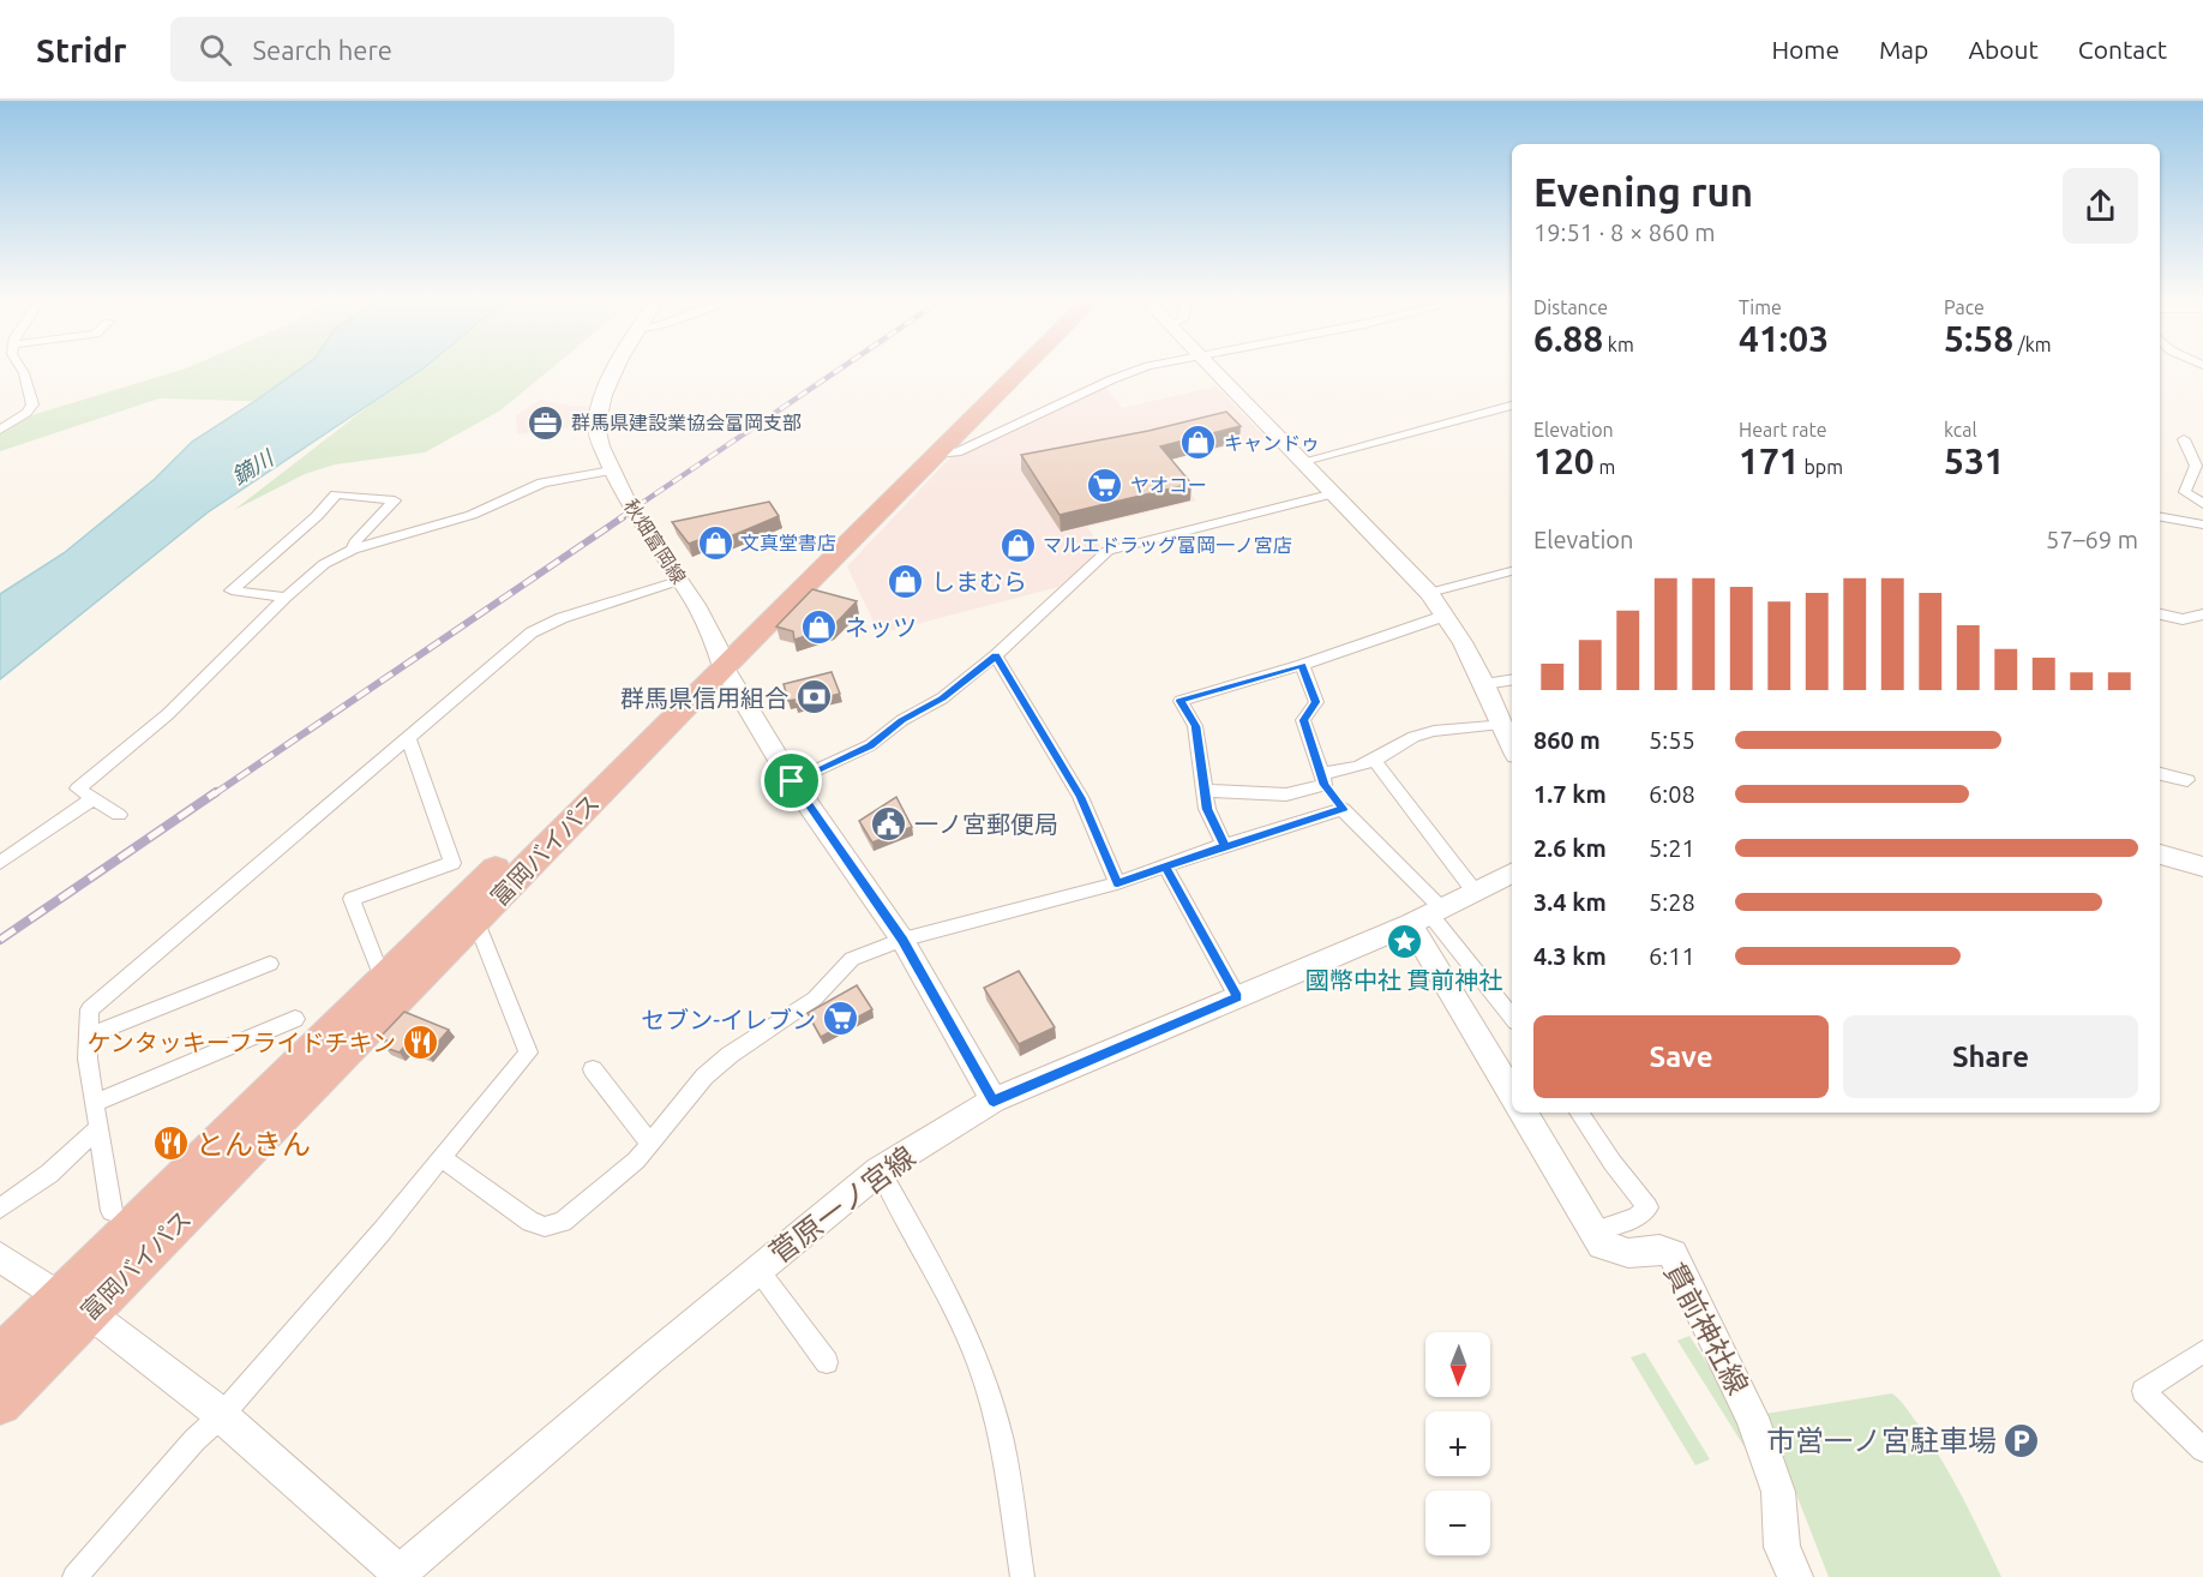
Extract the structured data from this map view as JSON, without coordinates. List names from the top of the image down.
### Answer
{
  "streets": {
    "highway": ["富岡バイパス"],
    "main road": ["秋畑富岡線", "菅原一ノ宮線", "貫前神社線"]
  },
  "crossings": [
    ["秋畑富岡線", "富岡バイパス"],
    ["秋畑富岡線", "菅原一ノ宮線"]
  ],
  "water": ["鏑川"],
  "places": {
    "office": ["群馬県建設業協会富岡支部"],
    "shop": [
      "キャンドゥ",
      "文真堂書店",
      "マルエドラッグ富岡一ノ宮店",
      "しまむら",
      "ネッツ"
    ],
    "supermarket": ["ヤオコー", "セブン-イレブン"],
    "bank": ["群馬県信用組合"],
    "public building": ["一ノ宮郵便局"],
    "place": ["國幣中社 貫前神社"],
    "restaurant": ["ケンタッキーフライドチキン", "とんきん"],
    "parking": ["市営一ノ宮駐車場"]
  },
  "north": "bottom",
  "page": {
    "header": "Stridr",
    "search": "Search here",
    "nav": [
      "Home",
      "Map",
      "About",
      "Contact"
    ],
    "heading": ["Evening run", "19:51 · 8 × 860 m"],
    "stats": [
      ["Distance", "6.88 km"],
      ["Time", "41:03"],
      ["Pace", "5:58 /km"],
      ["Elevation", "120 m"],
      ["Heart rate", "171 bpm"],
      ["kcal", "531"]
    ],
    "chart": ["Elevation", "57–69 m"],
    "list": [
      {
        "name": "860 m",
        "note": "5:55"
      },
      {
        "name": "1.7 km",
        "note": "6:08"
      },
      {
        "name": "2.6 km",
        "note": "5:21"
      },
      {
        "name": "3.4 km",
        "note": "5:28"
      },
      {
        "name": "4.3 km",
        "note": "6:11"
      }
    ],
    "buttons": ["Save", "Share"],
    "map_buttons": ["+", "−"]
  }
}
